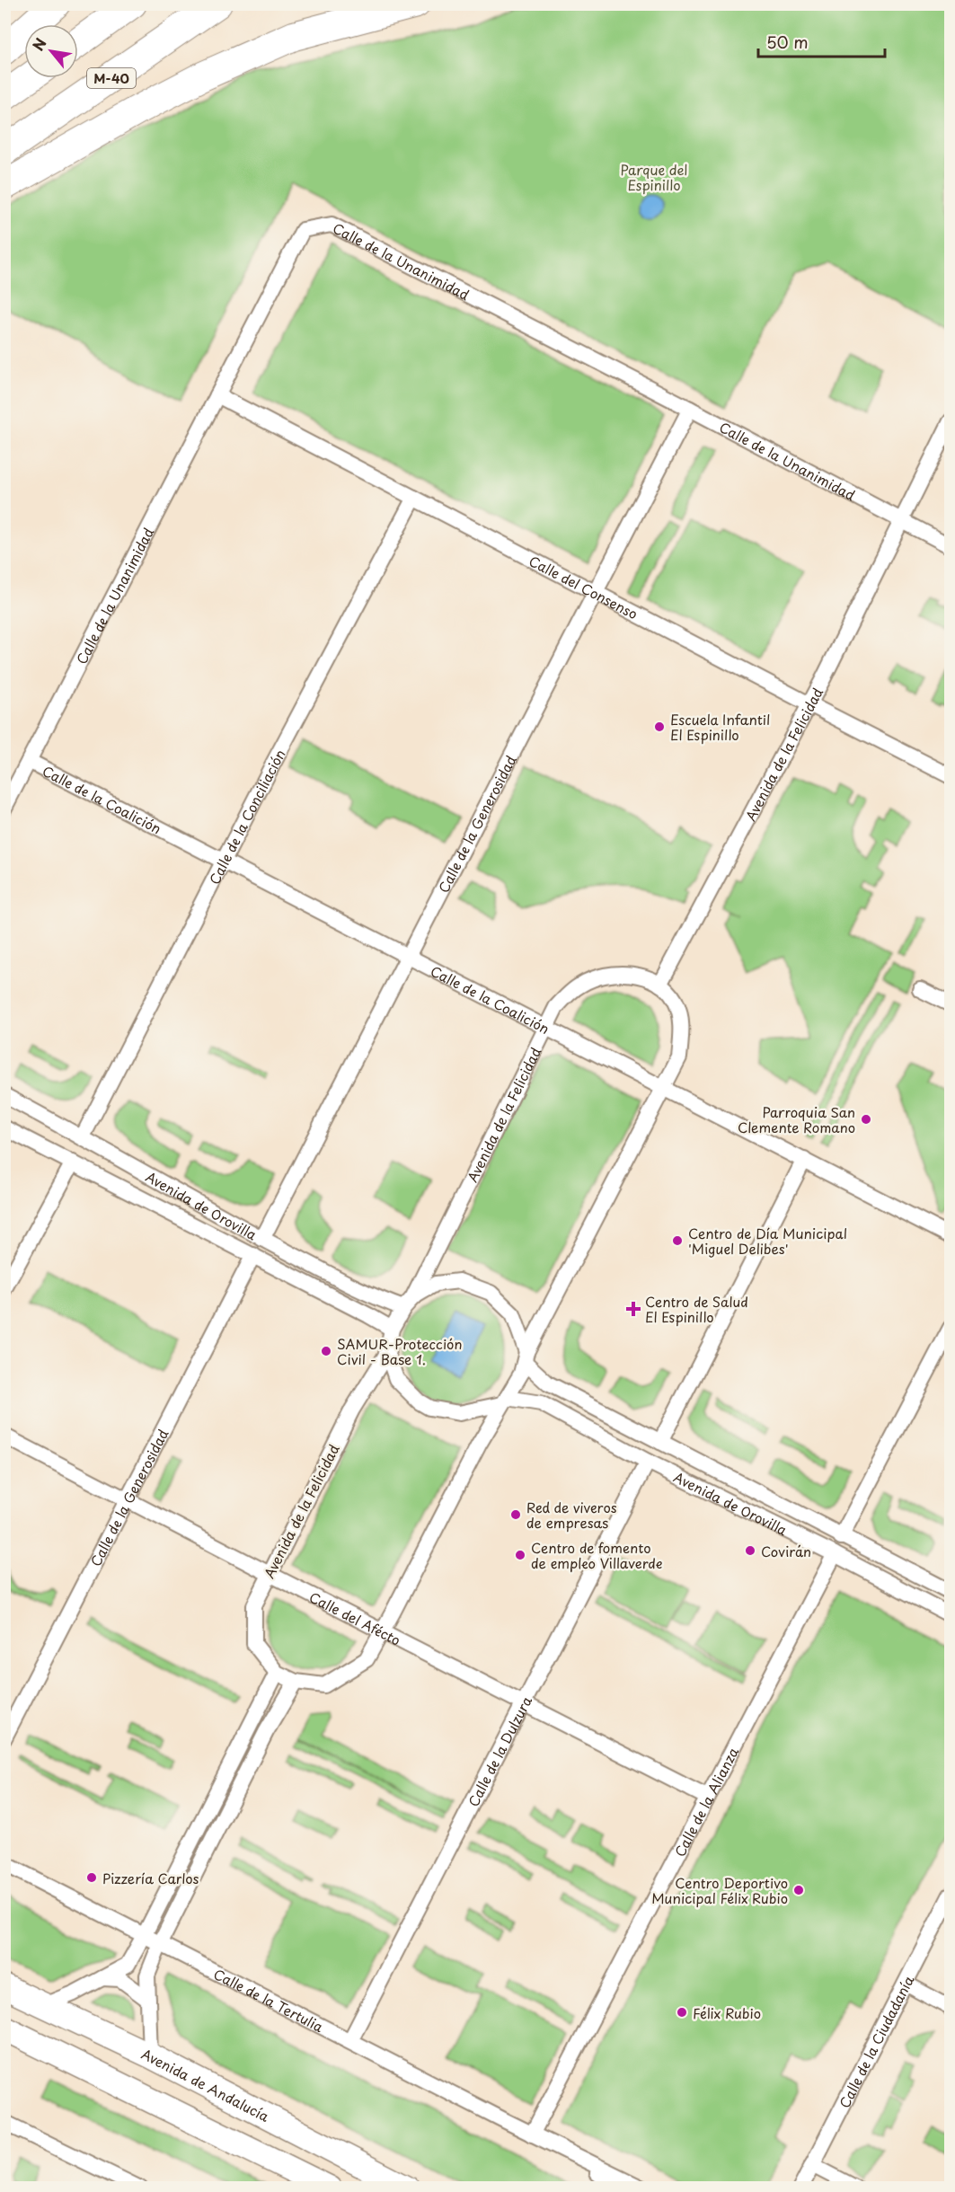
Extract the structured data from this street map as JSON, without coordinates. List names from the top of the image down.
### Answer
{
  "streets": {
    "highway": ["M-40"],
    "main road": ["Avenida de Andalucía"],
    "street": [
      "Calle de la Unanimidad",
      "Calle del Consenso",
      "Avenida de la Felicidad",
      "Calle de la Coalición",
      "Calle de la Conciliación",
      "Calle de la Generosidad",
      "Avenida de Orovilla",
      "Calle del Afécto",
      "Calle de la Dulzura",
      "Calle de la Alianza",
      "Calle de la Tertulia",
      "Calle de la Ciudadanía"
    ]
  },
  "crossings": [
    ["Calle de la Unanimidad", "Calle del Consenso"],
    ["Calle de la Unanimidad", "Avenida de la Felicidad"],
    ["Calle de la Unanimidad", "Calle de la Coalición"],
    ["Calle de la Unanimidad", "Calle de la Generosidad"],
    ["Calle del Consenso", "Avenida de la Felicidad"],
    ["Calle del Consenso", "Calle de la Conciliación"],
    ["Calle del Consenso", "Calle de la Generosidad"],
    ["Avenida de la Felicidad", "Calle de la Coalición"],
    ["Avenida de la Felicidad", "Avenida de Orovilla"],
    ["Avenida de la Felicidad", "Calle del Afécto"],
    ["Calle de la Coalición", "Calle de la Conciliación"],
    ["Calle de la Coalición", "Calle de la Generosidad"],
    ["Calle de la Conciliación", "Avenida de Orovilla"],
    ["Calle de la Generosidad", "Avenida de Orovilla"],
    ["Calle de la Generosidad", "Calle del Afécto"],
    ["Avenida de Orovilla", "Calle de la Dulzura"],
    ["Avenida de Orovilla", "Calle de la Alianza"],
    ["Calle del Afécto", "Calle de la Dulzura"],
    ["Calle del Afécto", "Calle de la Alianza"],
    ["Calle de la Dulzura", "Calle de la Tertulia"],
    ["Calle de la Alianza", "Calle de la Tertulia"]
  ],
  "parks": ["Parque del Espinillo"],
  "places": {
    "other": [
      "Escuela Infantil El Espinillo",
      "Parroquia San Clemente Romano",
      "Centro de Día Municipal 'Miguel Delibes'",
      "SAMUR-Protección Civil - Base 1.",
      "Red de viveros de empresas",
      "Covirán",
      "Centro de fomento de empleo Villaverde",
      "Pizzería Carlos",
      "Centro Deportivo Municipal Félix Rubio",
      "Félix Rubio"
    ],
    "health": ["Centro de Salud El Espinillo"]
  },
  "scale_bar": "50 m",
  "north": "top left"
}
